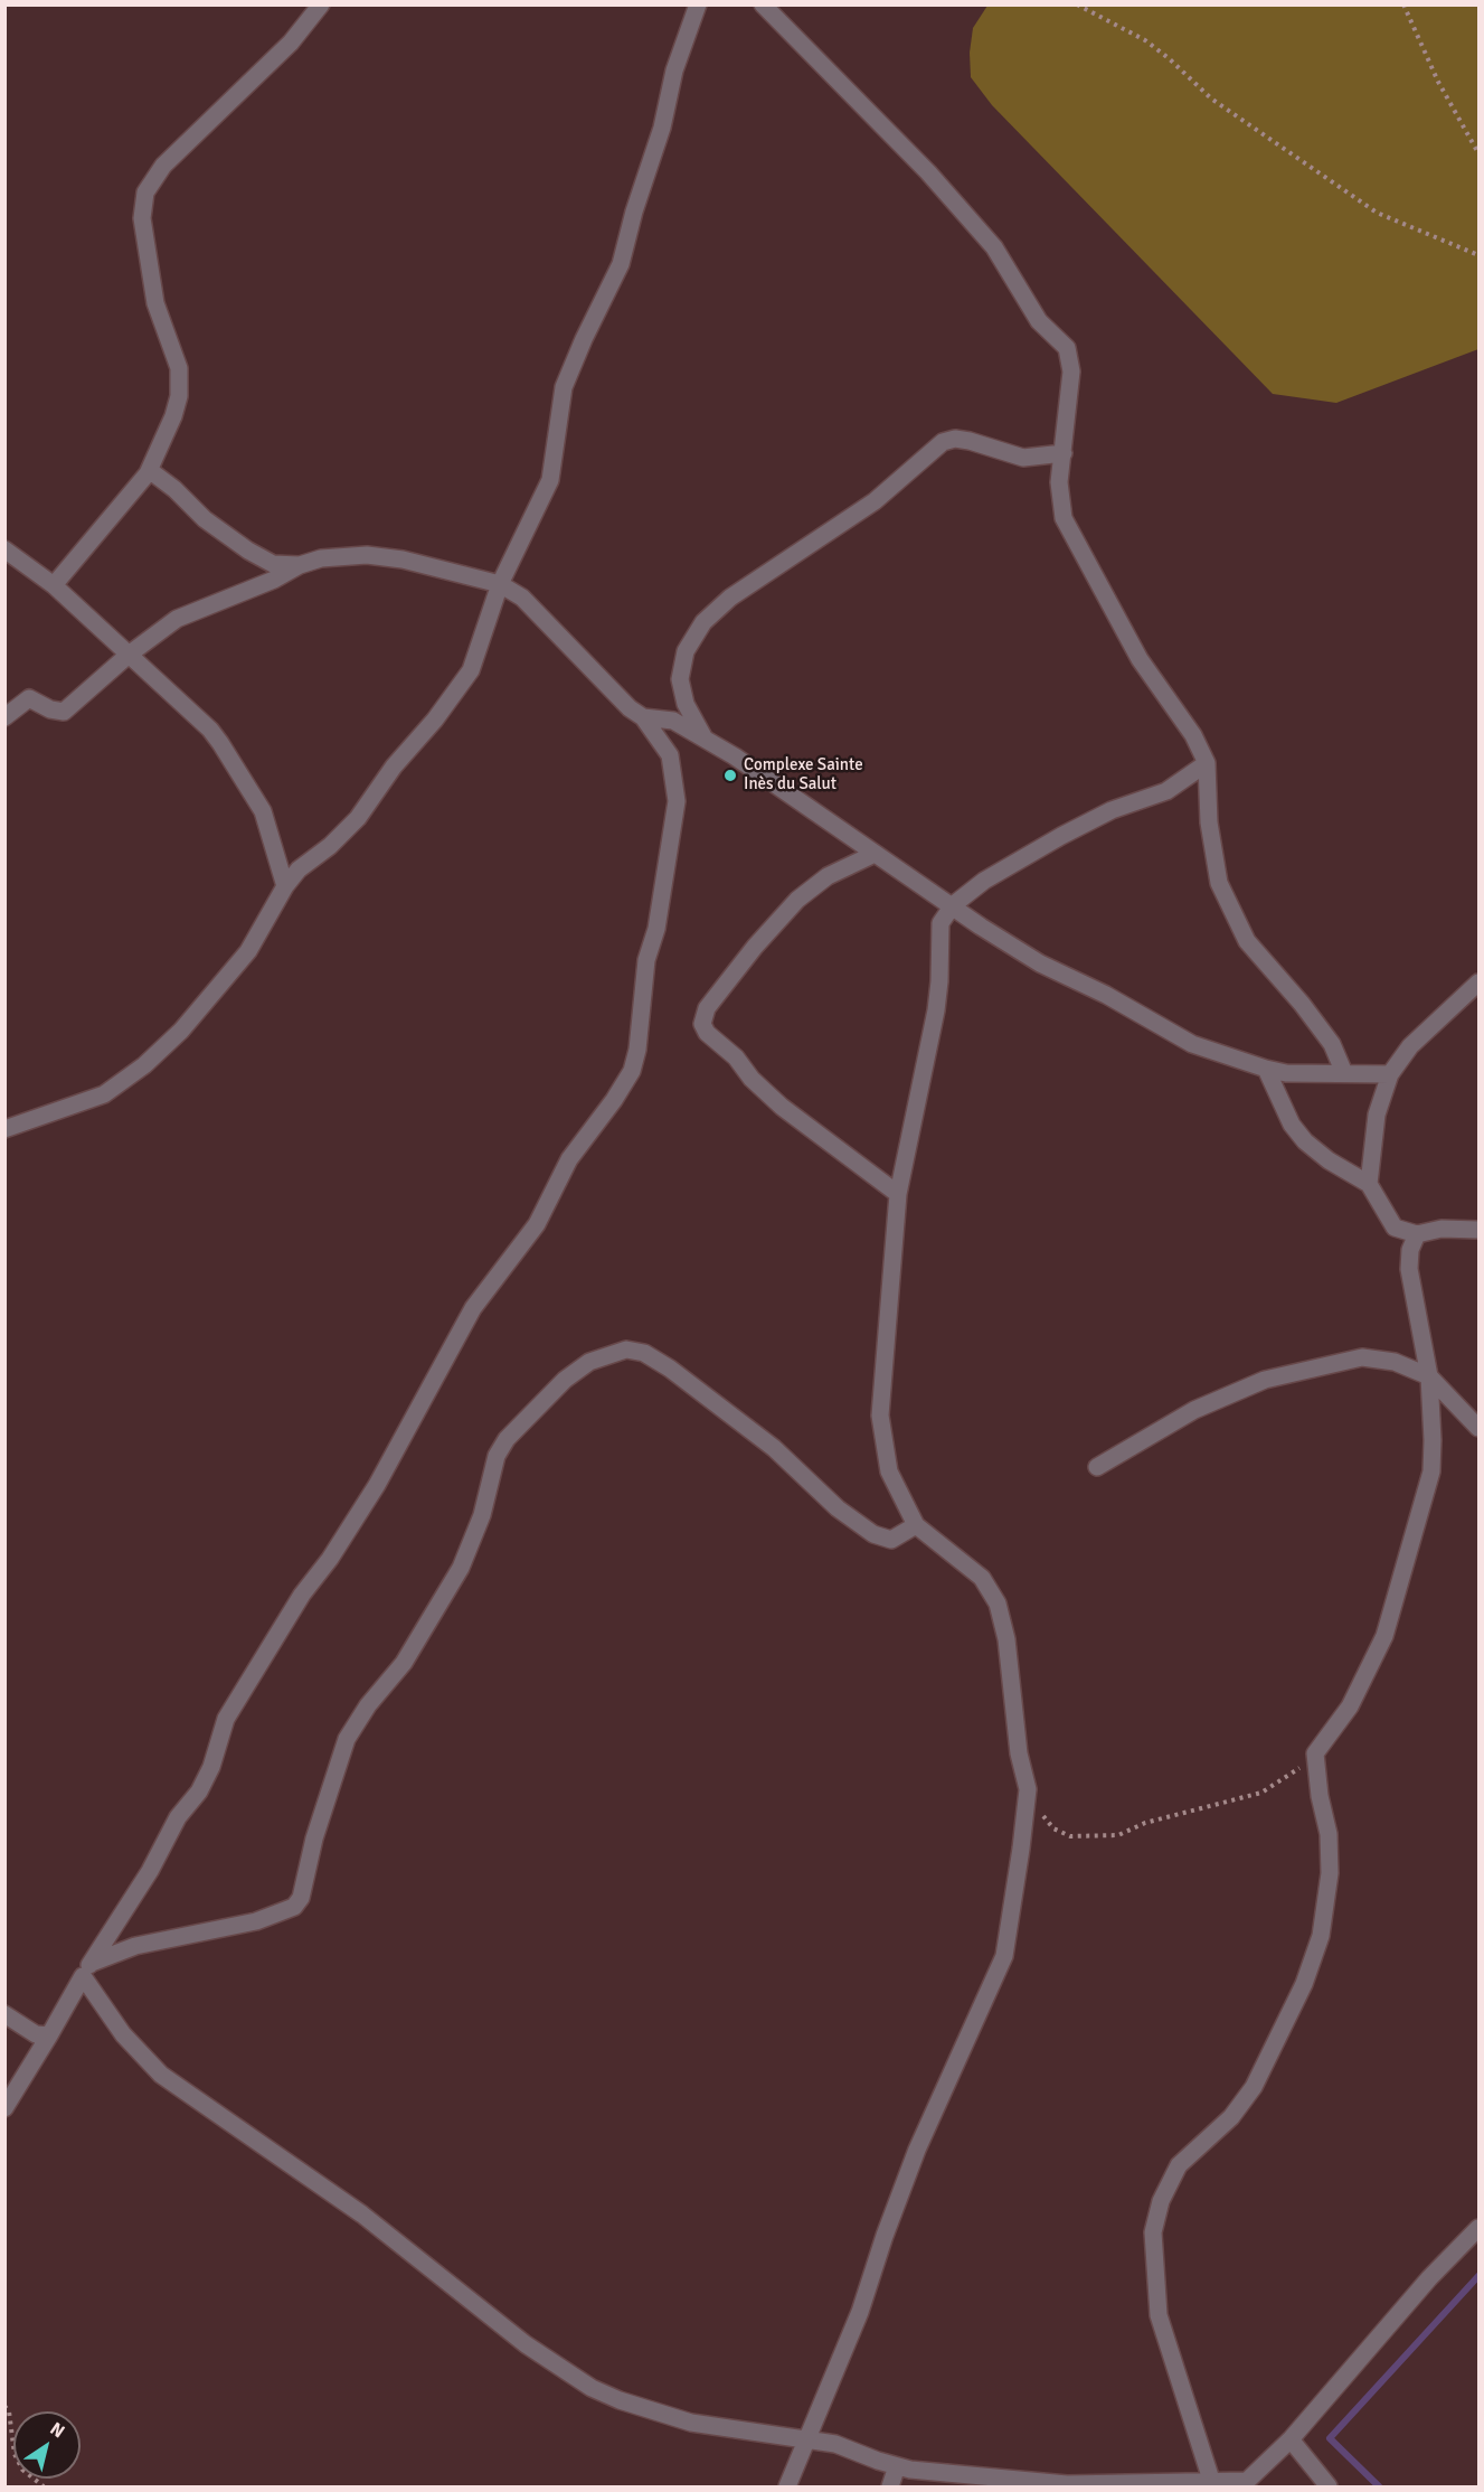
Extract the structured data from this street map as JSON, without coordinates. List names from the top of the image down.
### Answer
{
  "places": ["Complexe Sainte Inès du Salut"],
  "north": "top right"
}
